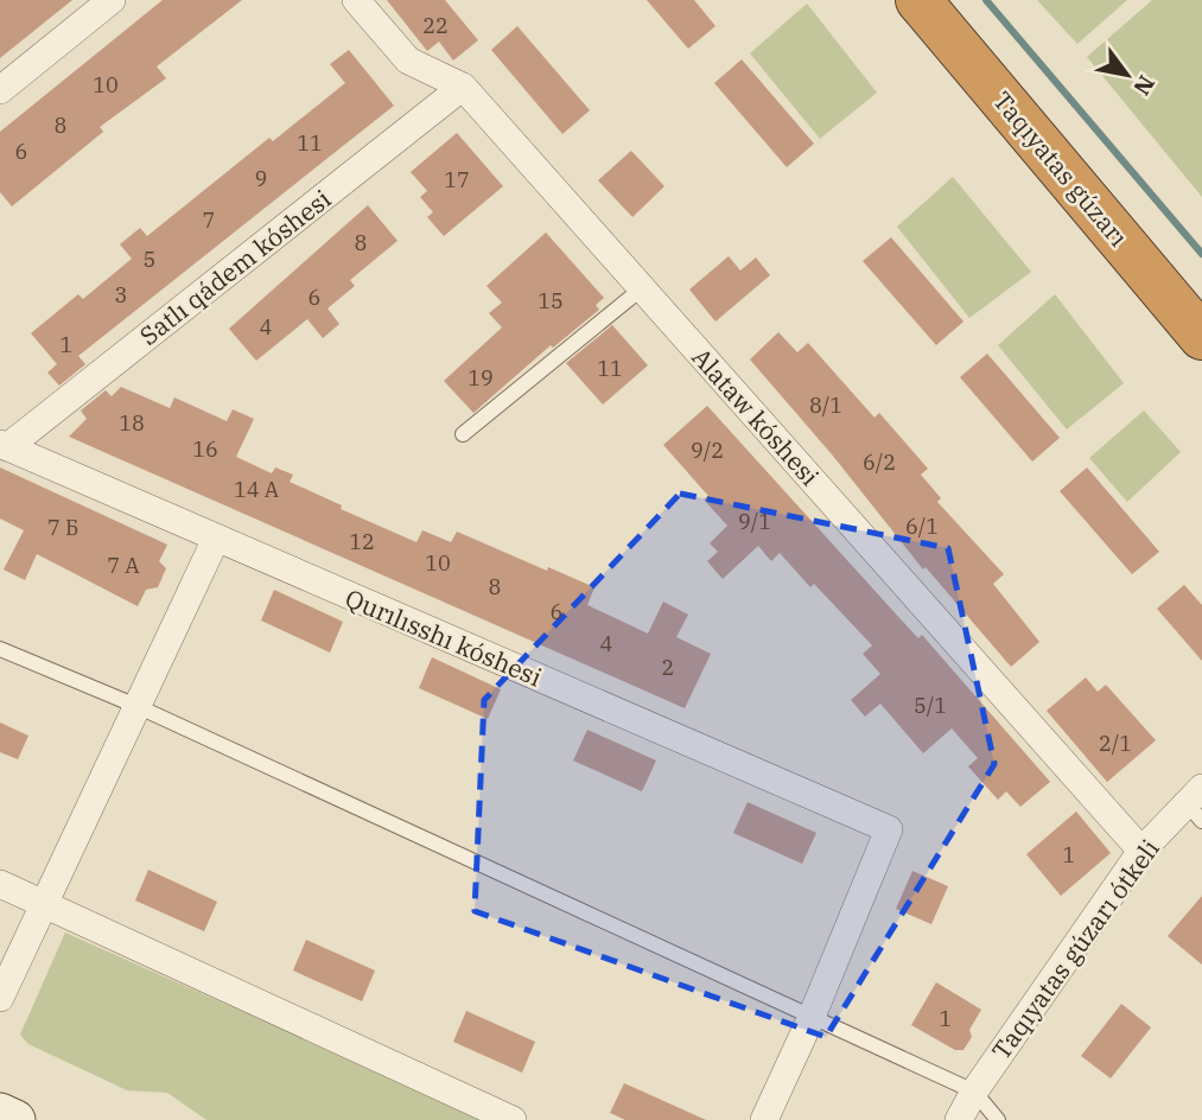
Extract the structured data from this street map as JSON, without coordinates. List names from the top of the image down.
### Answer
{
  "streets": {
    "highway": ["Taqıyatas gúzarı"],
    "street": [
      "Satlı qádem kóshesi",
      "Alataw kóshesi",
      "Qurılısshı kóshesi",
      "Taqıyatas gúzarı ótkeli"
    ]
  },
  "crossings": [
    ["Satlı qádem kóshesi", "Alataw kóshesi"],
    ["Satlı qádem kóshesi", "Qurılısshı kóshesi"],
    ["Alataw kóshesi", "Taqıyatas gúzarı ótkeli"]
  ],
  "house_numbers": [
    "22",
    "10",
    "8",
    "11",
    "6",
    "9",
    "17",
    "7",
    "8",
    "5",
    "3",
    "6",
    "15",
    "4",
    "1",
    "11",
    "19",
    "8/1",
    "18",
    "16",
    "9/2",
    "6/2",
    "14 А",
    "9/1",
    "6/1",
    "7 Б",
    "12",
    "10",
    "7 А",
    "8",
    "6",
    "4",
    "2",
    "5/1",
    "2/1",
    "1",
    "1"
  ],
  "north": "bottom right"
}
